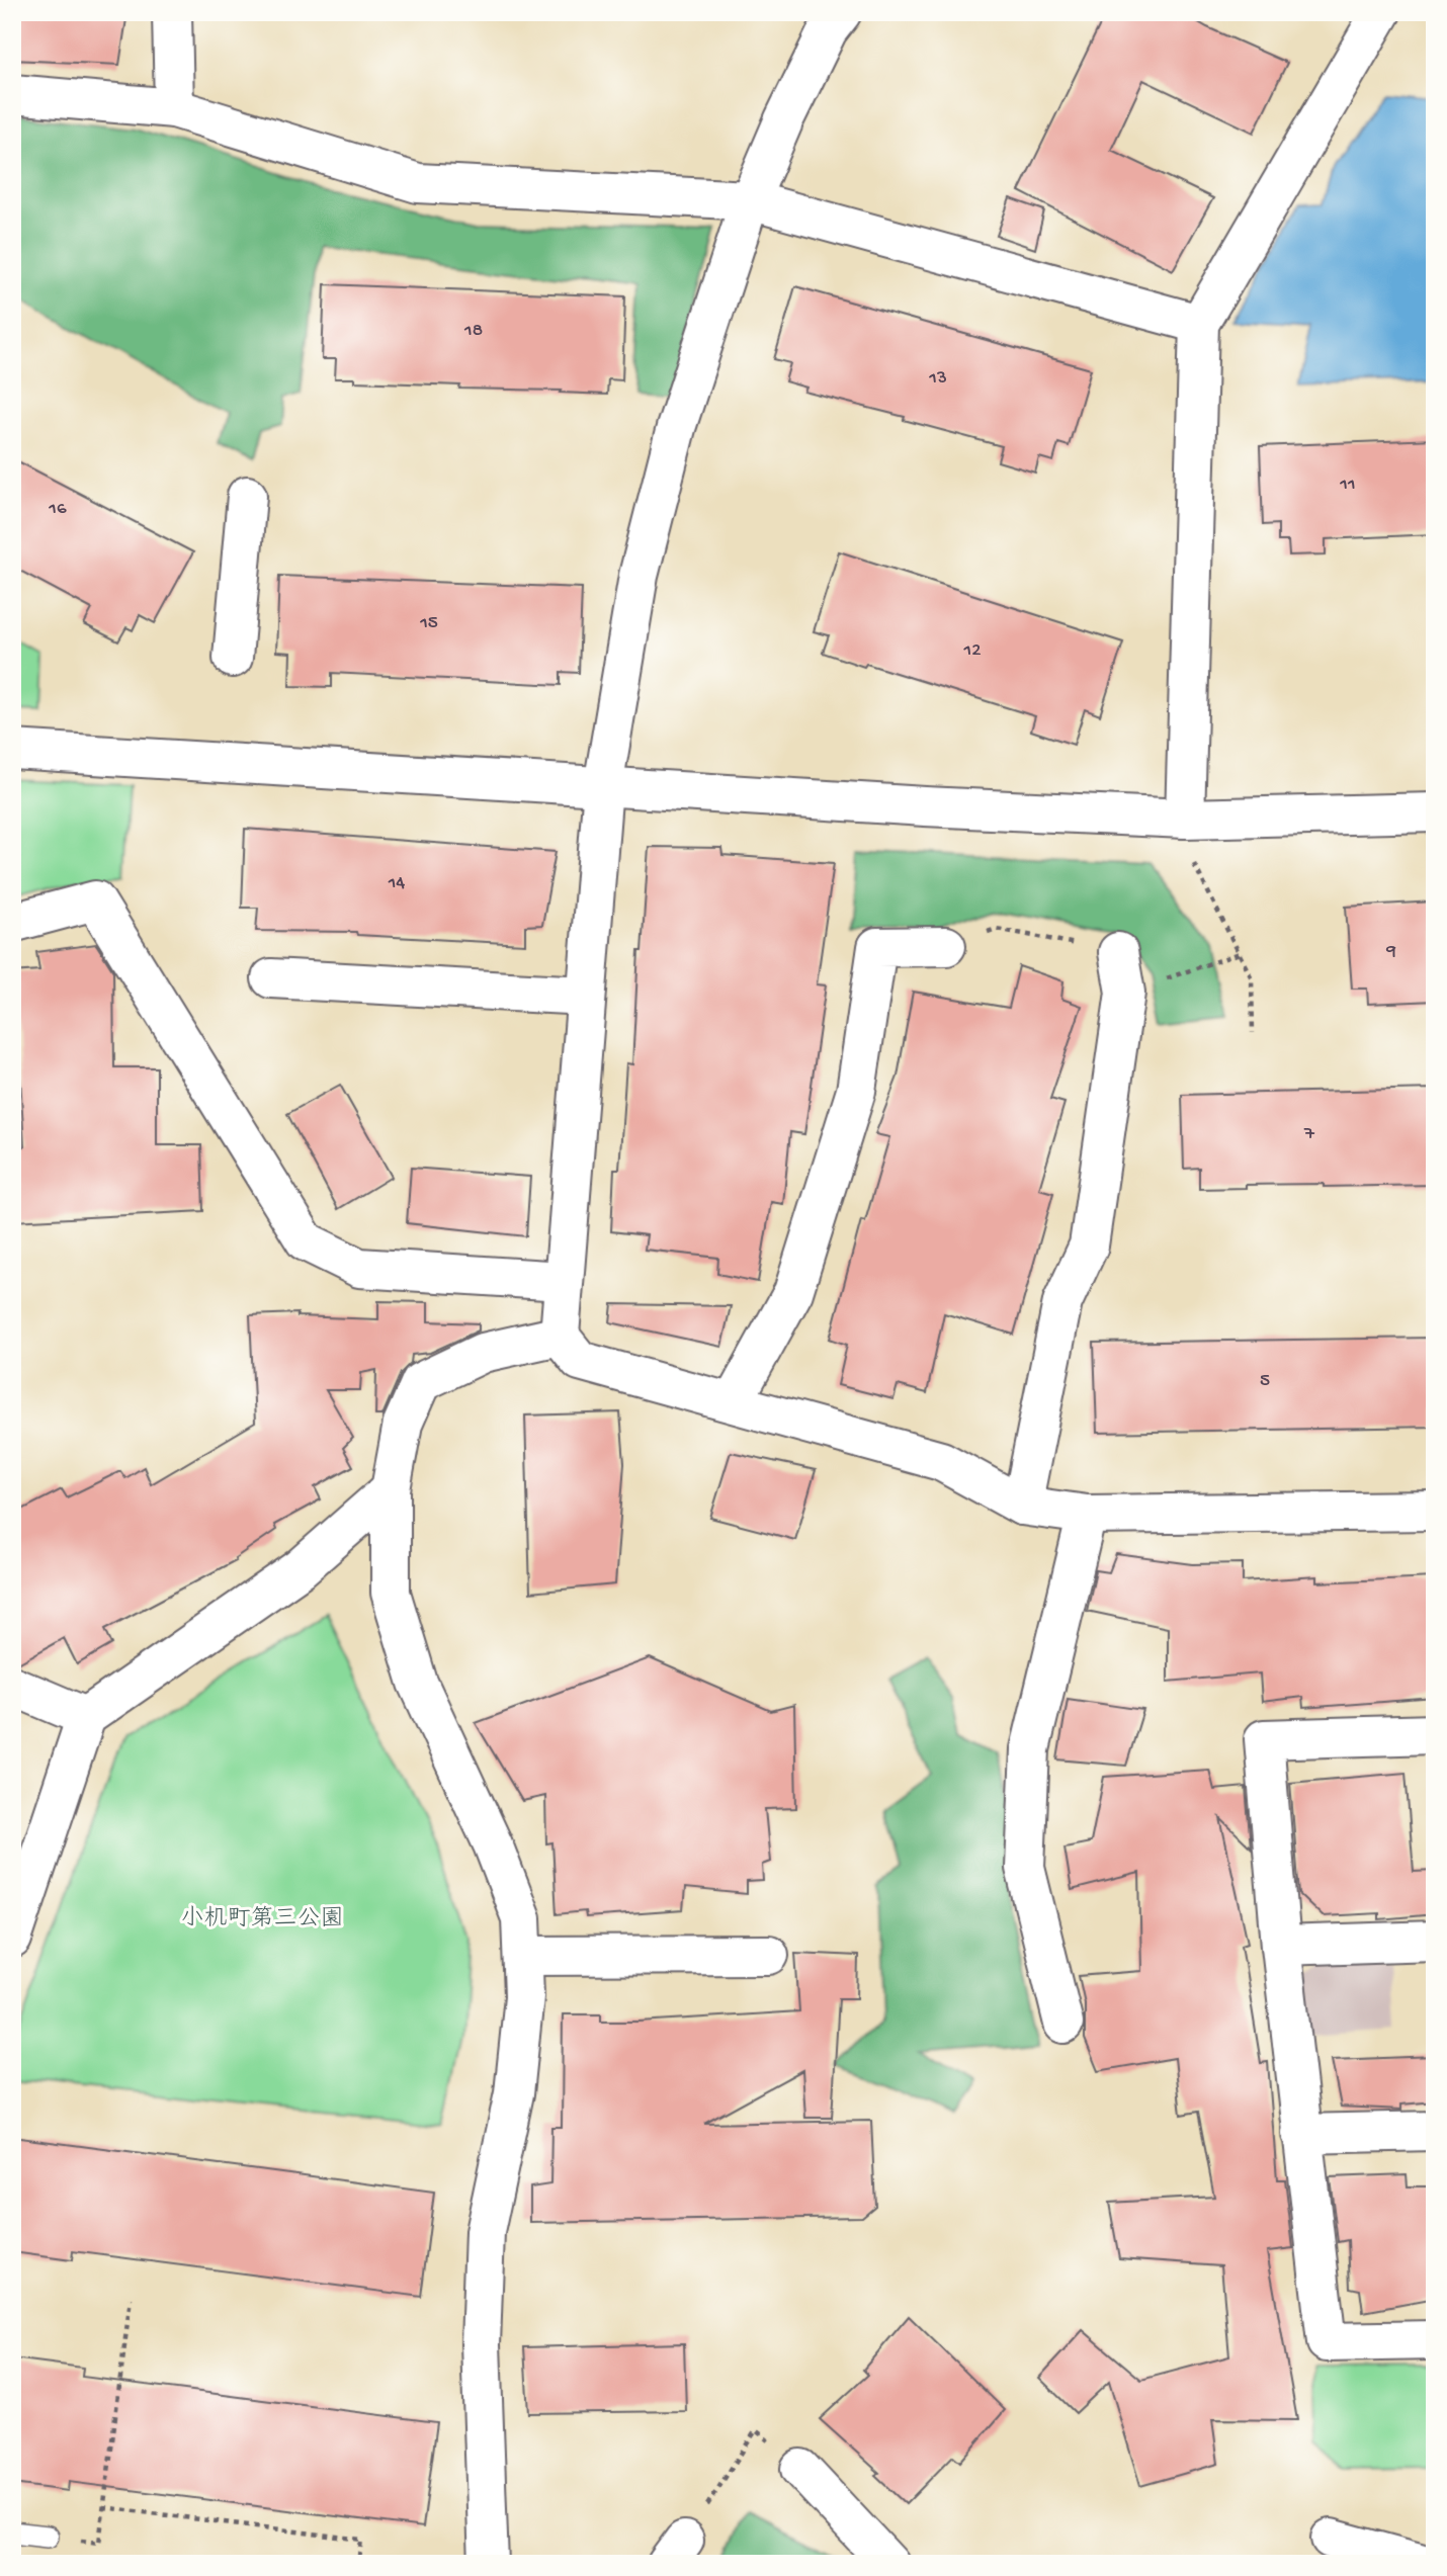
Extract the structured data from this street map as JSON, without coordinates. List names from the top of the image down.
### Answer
{
  "parks": ["小机町第三公園"],
  "house_numbers": [
    "18",
    "13",
    "11",
    "16",
    "15",
    "12",
    "14",
    "9",
    "7",
    "5"
  ]
}
